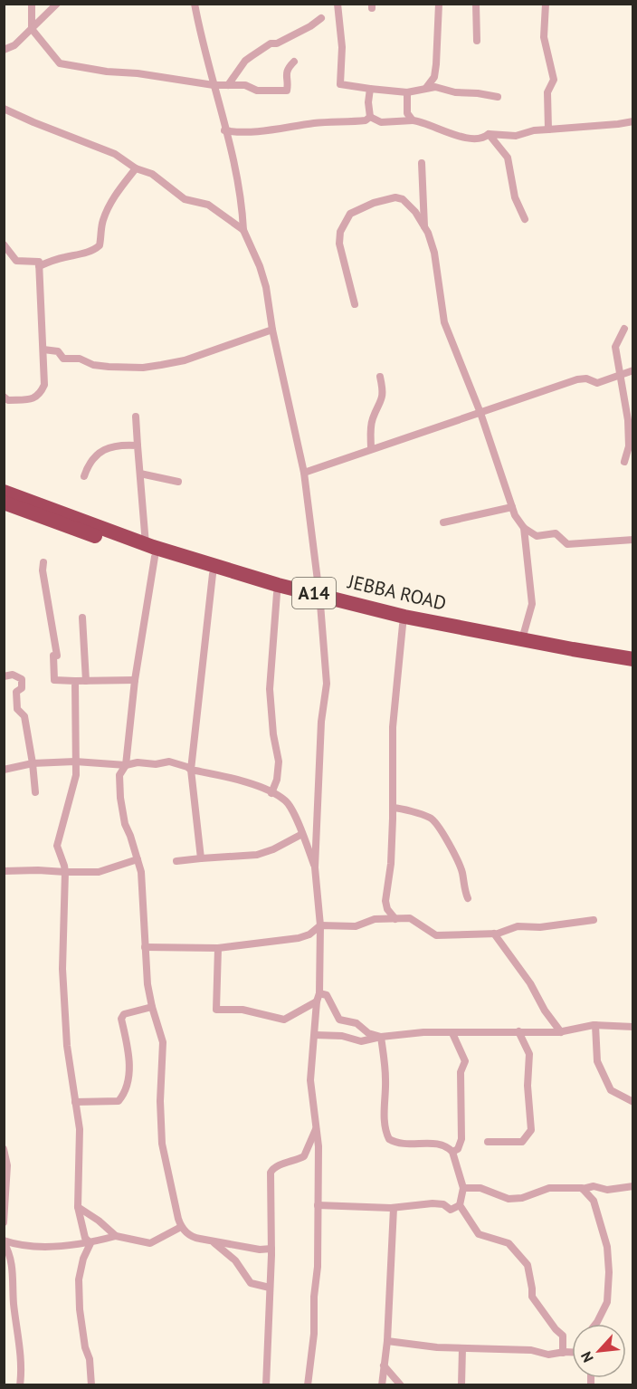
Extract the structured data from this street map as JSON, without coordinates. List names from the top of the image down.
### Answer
{
  "streets": {
    "highway": ["JEBBA ROAD", "A14"]
  },
  "north": "bottom left"
}
